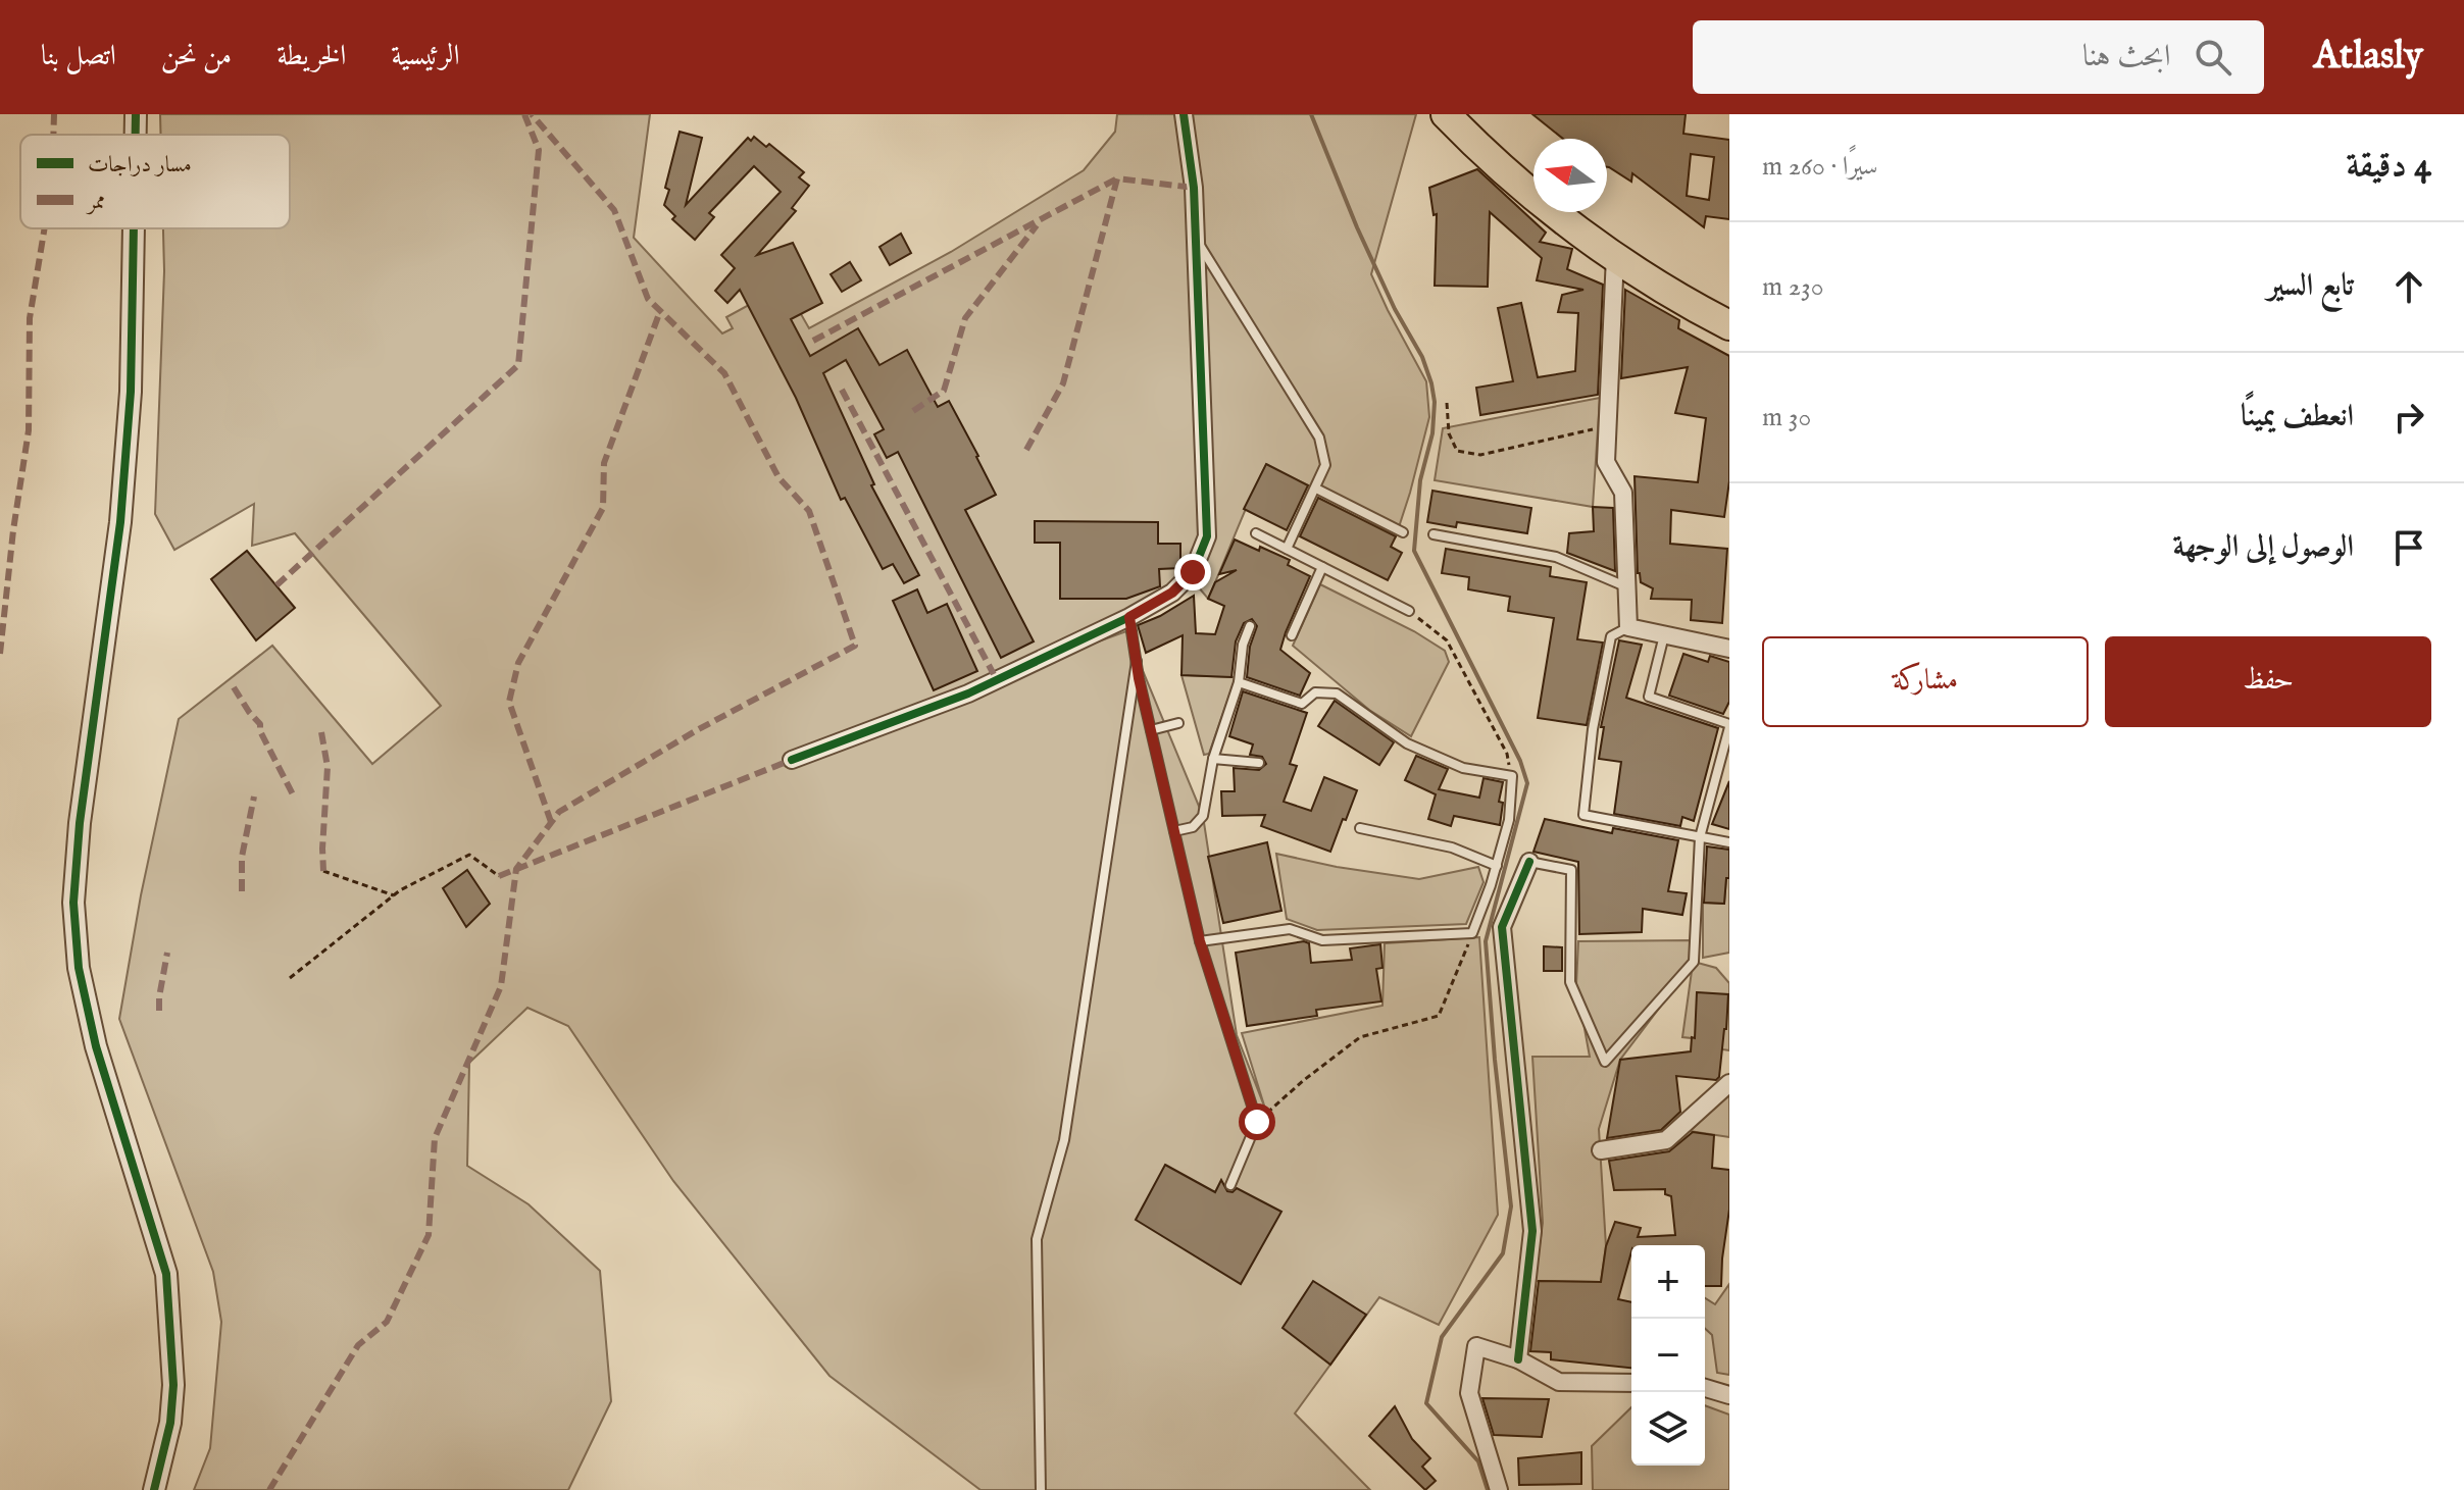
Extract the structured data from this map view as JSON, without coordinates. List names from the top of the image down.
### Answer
{
  "legend": ["مسار دراجات", "ممر"],
  "north": "left",
  "page": {
    "header": "Atlasly",
    "search": "ابحث هنا",
    "nav": [
      "الرئيسية",
      "الخريطة",
      "من نحن",
      "اتصل بنا"
    ],
    "heading": ["4 دقيقة", "سيرًا · 260 m"],
    "list": [
      ["تابع السير", "230 m"],
      ["انعطف يمينًا", "30 m"],
      "الوصول إلى الوجهة"
    ],
    "buttons": ["حفظ", "مشاركة"],
    "map_buttons": ["+", "−"]
  }
}
